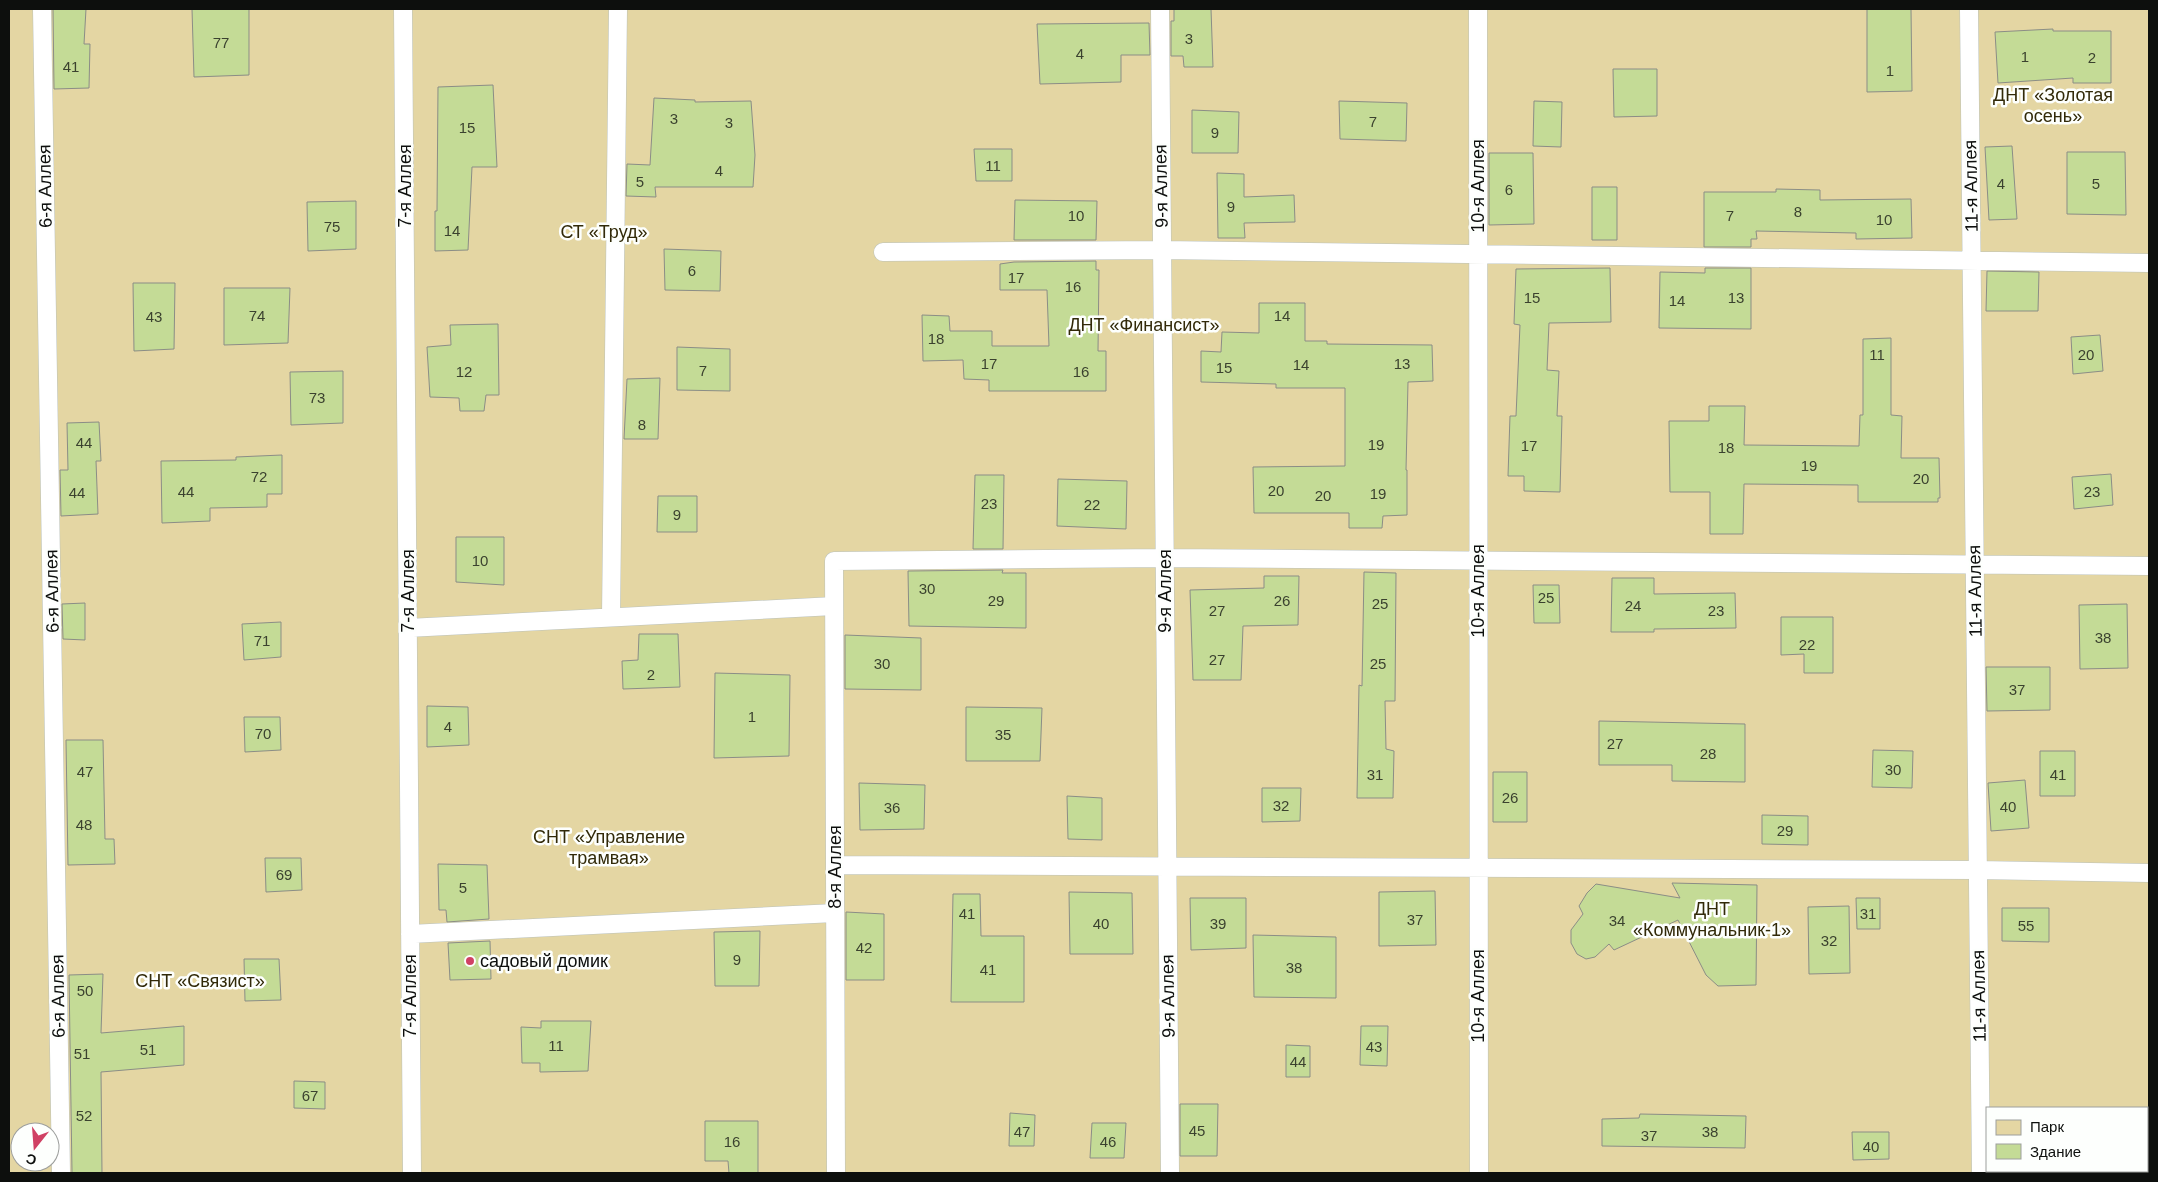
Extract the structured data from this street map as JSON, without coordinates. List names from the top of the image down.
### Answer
{
  "streets": {
    "lane": [
      "6-я Аллея",
      "7-я Аллея",
      "9-я Аллея",
      "10-я Аллея",
      "11-я Аллея",
      "8-я Аллея"
    ]
  },
  "crossings": [
    ["9-я Аллея", "8-я Аллея"]
  ],
  "parks": [
    "ДНТ «Золотая осень»",
    "СТ «Труд»",
    "ДНТ «Финансист»",
    "СНТ «Управление трамвая»",
    "ДНТ «Коммунальник-1»",
    "СНТ «Связист»"
  ],
  "places": ["садовый домик"],
  "house_numbers": [
    "3",
    "77",
    "4",
    "1",
    "2",
    "41",
    "1",
    "3",
    "7",
    "3",
    "15",
    "9",
    "11",
    "4",
    "5",
    "4",
    "5",
    "6",
    "9",
    "8",
    "10",
    "7",
    "10",
    "75",
    "14",
    "6",
    "17",
    "16",
    "15",
    "13",
    "14",
    "74",
    "14",
    "43",
    "18",
    "11",
    "20",
    "17",
    "13",
    "14",
    "15",
    "7",
    "12",
    "16",
    "73",
    "8",
    "44",
    "19",
    "17",
    "18",
    "19",
    "72",
    "20",
    "20",
    "44",
    "23",
    "44",
    "19",
    "20",
    "23",
    "22",
    "9",
    "10",
    "30",
    "25",
    "29",
    "26",
    "25",
    "24",
    "27",
    "23",
    "38",
    "71",
    "22",
    "27",
    "30",
    "25",
    "2",
    "37",
    "1",
    "4",
    "70",
    "35",
    "27",
    "28",
    "30",
    "47",
    "31",
    "41",
    "26",
    "32",
    "40",
    "36",
    "48",
    "29",
    "69",
    "5",
    "41",
    "31",
    "37",
    "34",
    "40",
    "39",
    "55",
    "32",
    "42",
    "9",
    "38",
    "41",
    "50",
    "11",
    "43",
    "51",
    "51",
    "44",
    "67",
    "52",
    "45",
    "47",
    "38",
    "37",
    "16",
    "46",
    "40"
  ],
  "legend": ["Парк", "Здание"],
  "north": "bottom"
}
